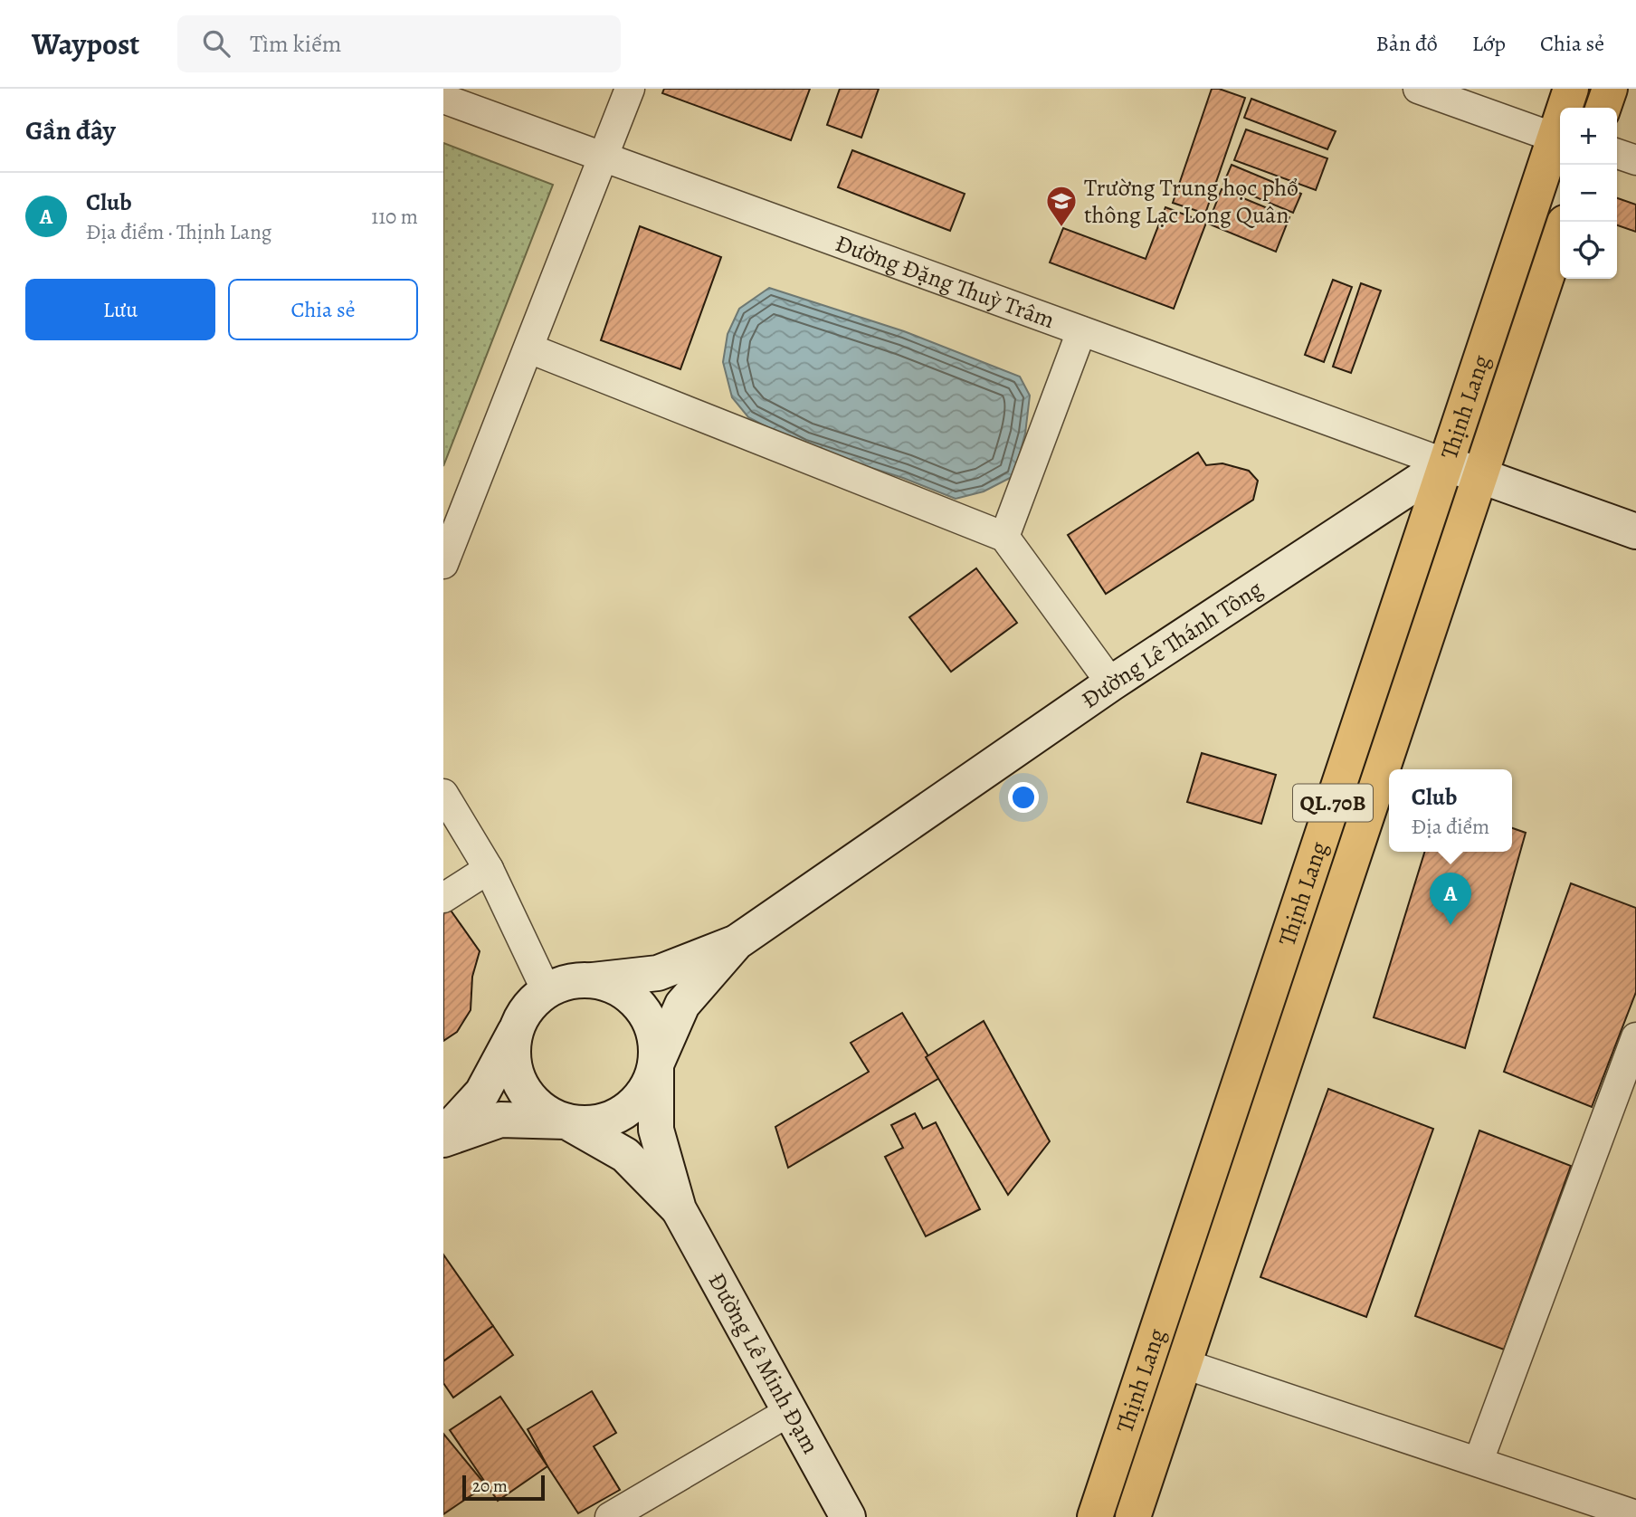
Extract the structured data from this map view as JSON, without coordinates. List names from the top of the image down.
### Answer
{
  "streets": {
    "main road": [
      "Thịnh Lang",
      "Đường Lê Thánh Tông",
      "QL.70B",
      "Đường Lê Minh Đạm"
    ],
    "street": ["Đường Đặng Thuỳ Trâm"]
  },
  "crossings": [
    ["Đường Đặng Thuỳ Trâm", "Thịnh Lang"],
    ["Đường Đặng Thuỳ Trâm", "Đường Lê Thánh Tông"],
    ["Thịnh Lang", "Đường Lê Thánh Tông"]
  ],
  "places": {
    "school or university": ["Trường Trung học phổ thông Lạc Long Quân"]
  },
  "scale_bar": "20 m",
  "page": {
    "header": "Waypost",
    "search": "Tìm kiếm",
    "nav": ["Bản đồ", "Lớp", "Chia sẻ"],
    "heading": "Gần đây",
    "map_buttons": ["+", "−"],
    "list": [
      {
        "mark": "A",
        "name": "Club",
        "note": "Địa điểm · Thịnh Lang",
        "value": "110 m"
      }
    ],
    "buttons": ["Lưu", "Chia sẻ"],
    "popup": ["Club", "Địa điểm"],
    "pins": "A",
    "scale": "20 m"
  }
}
